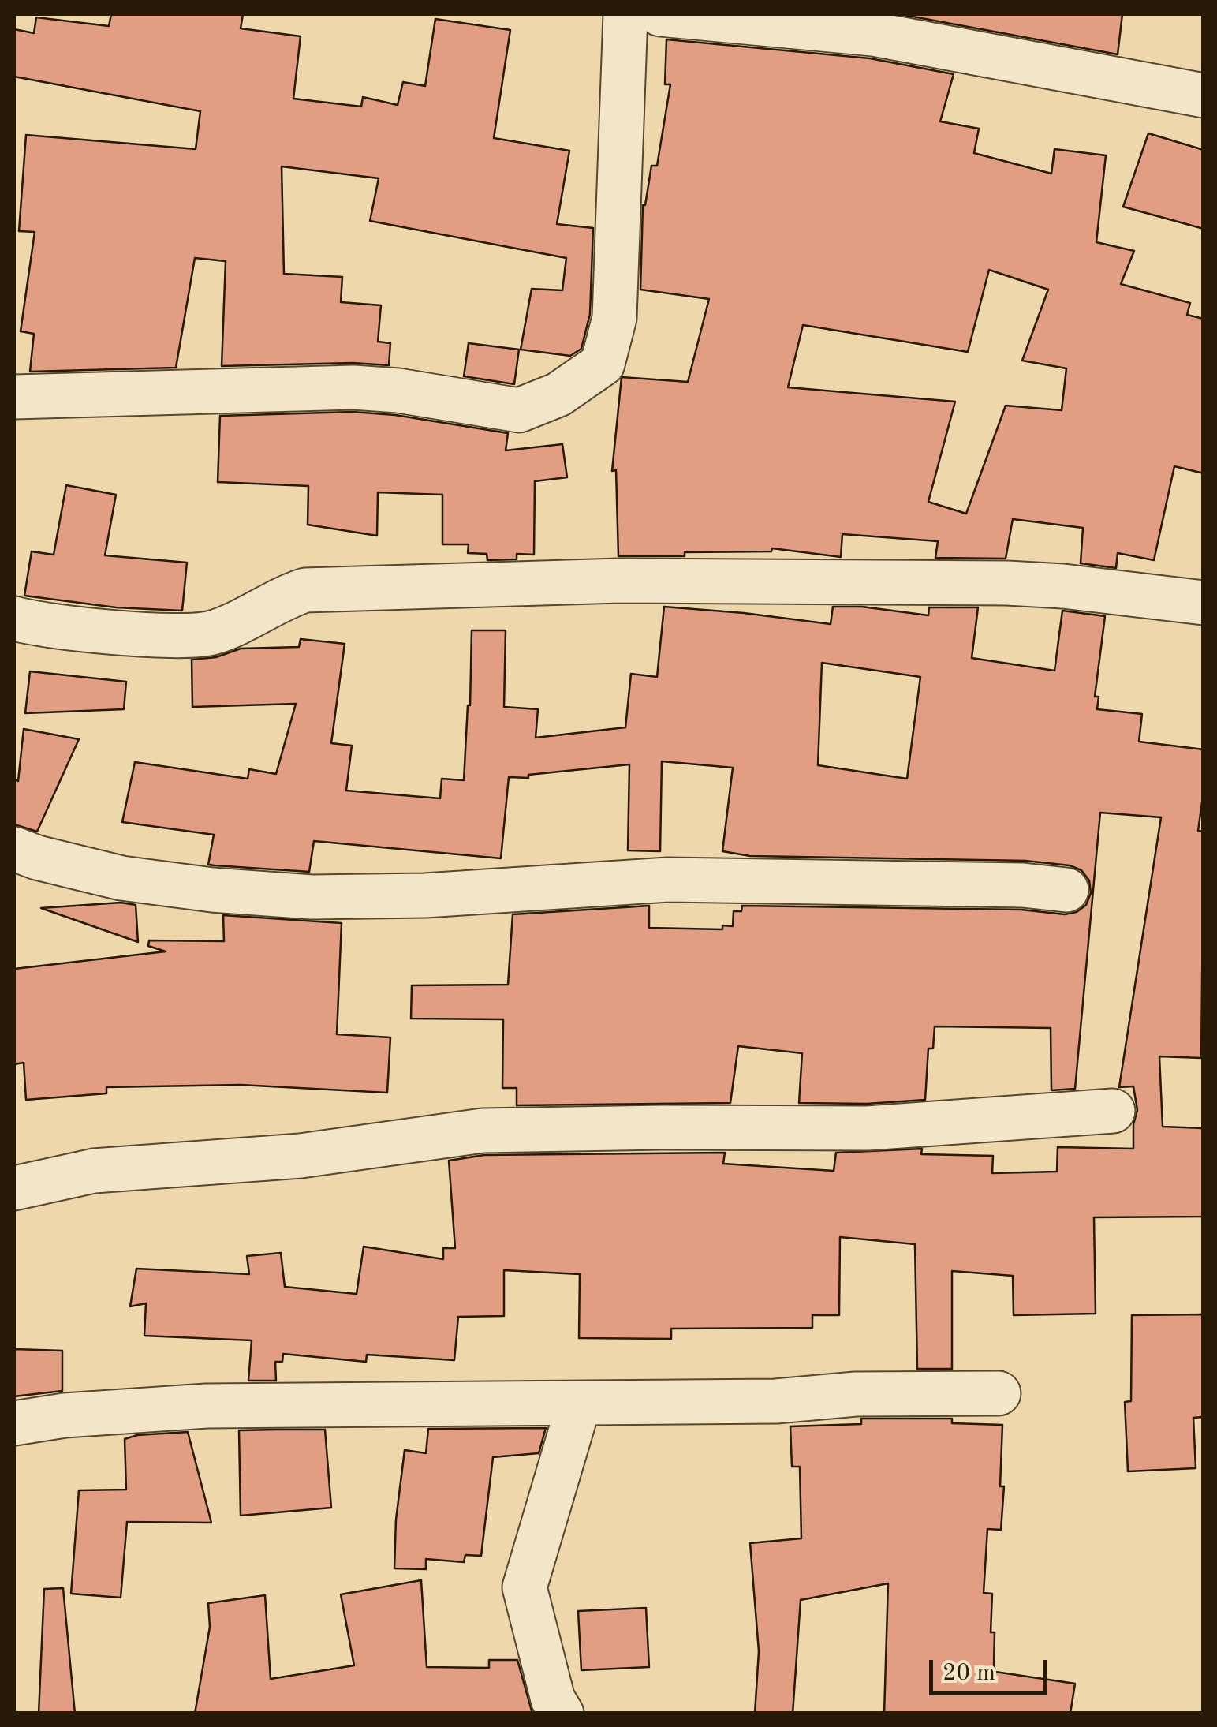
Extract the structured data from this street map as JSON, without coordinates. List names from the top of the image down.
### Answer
{
  "scale_bar": "20 m"
}
